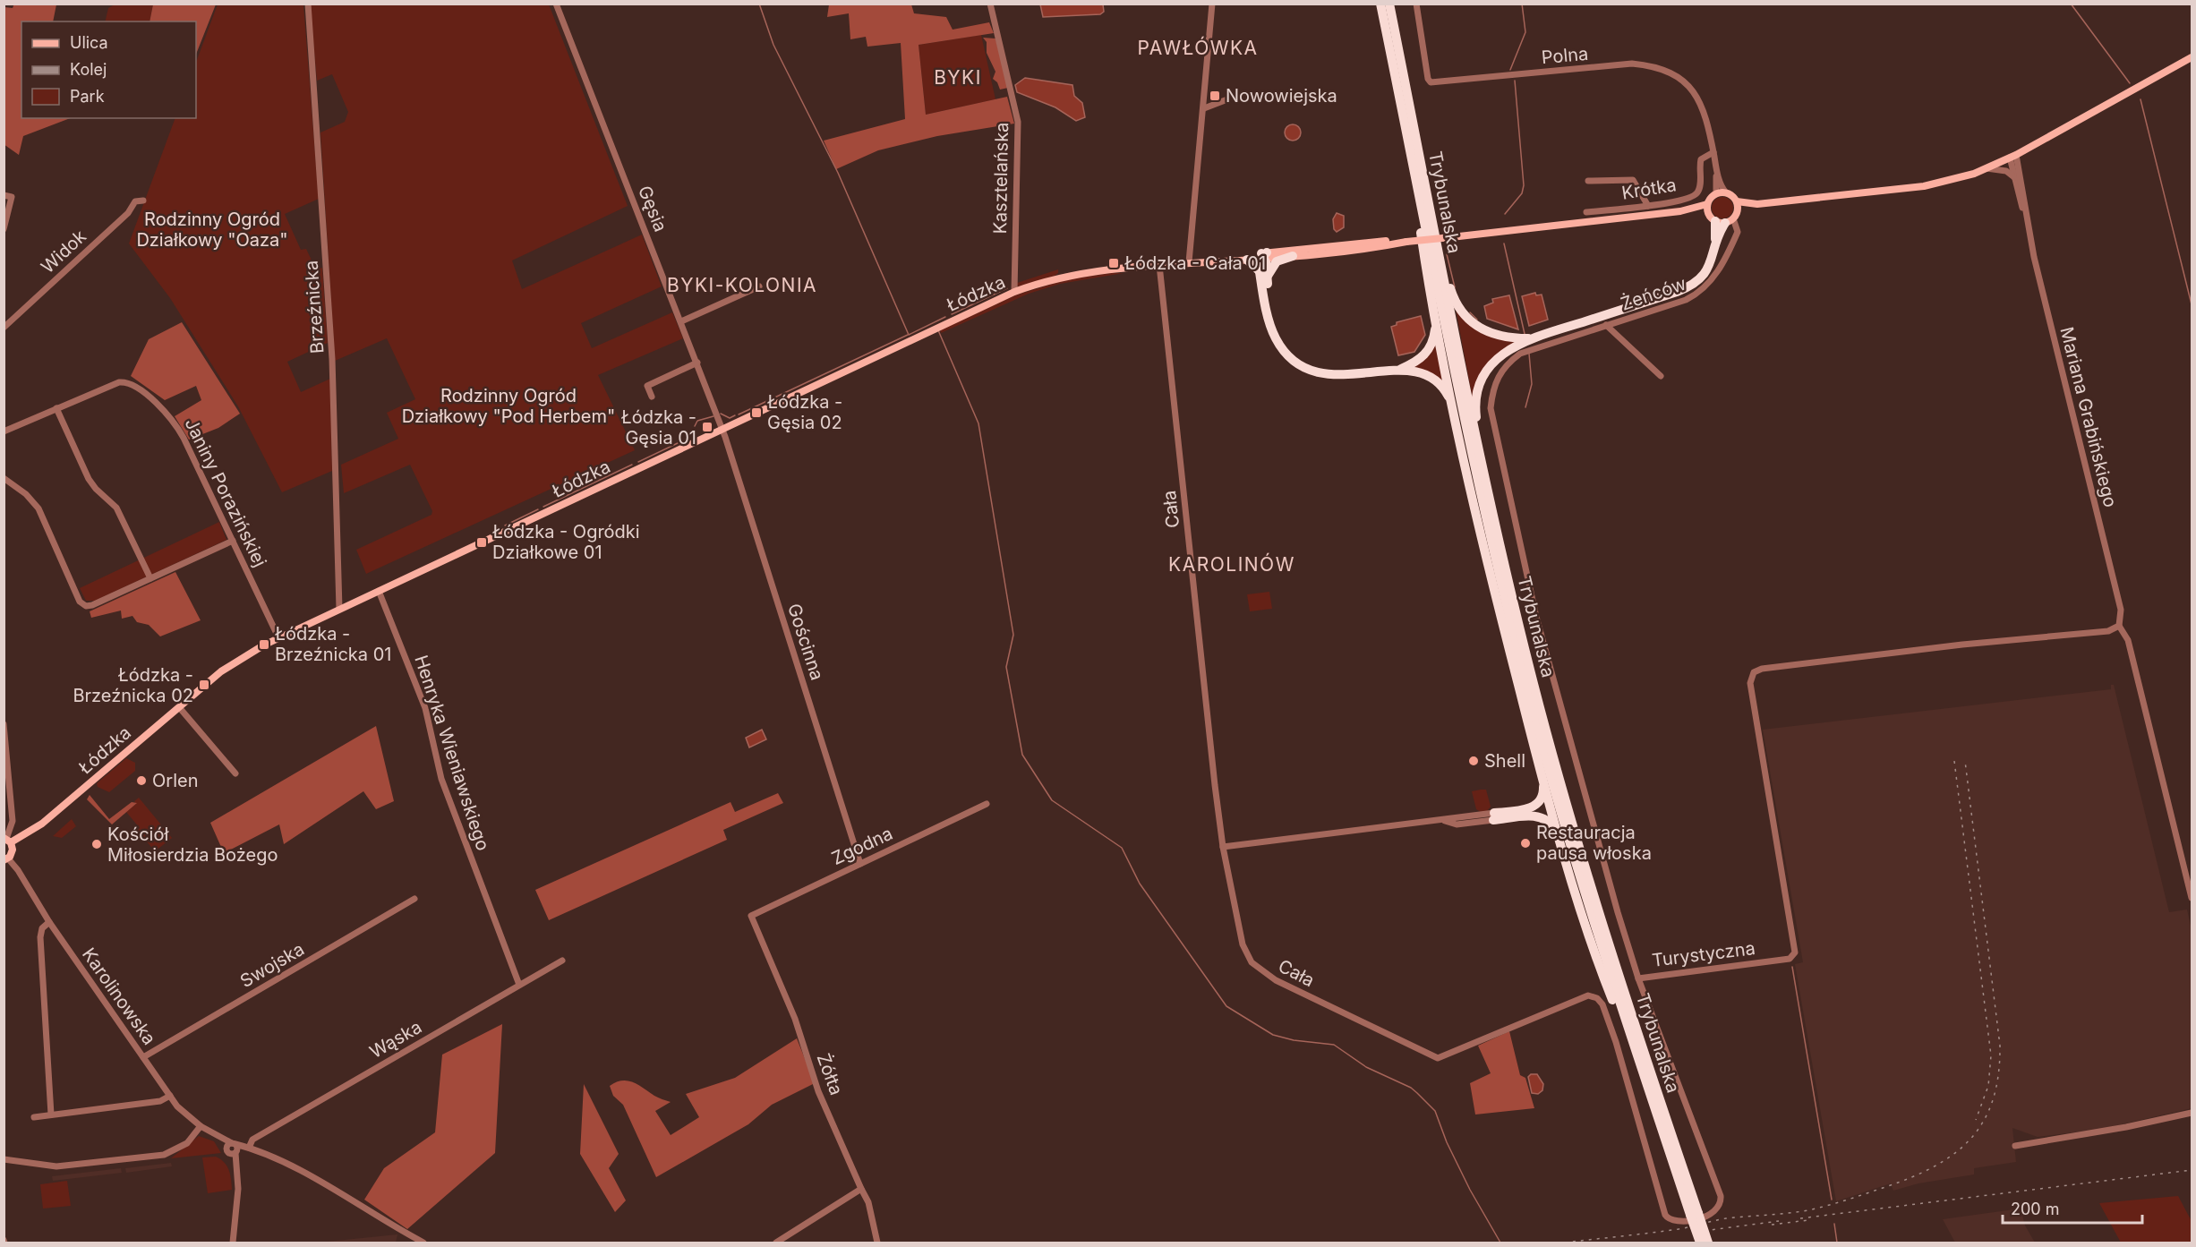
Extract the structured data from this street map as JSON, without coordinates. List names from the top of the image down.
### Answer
{
  "streets": {
    "highway": ["Trybunalska"],
    "main road": ["Łódzka"],
    "street": [
      "Polna",
      "Kasztelańska",
      "Krótka",
      "Gęsia",
      "Widok",
      "Żeńców",
      "Brzeźnicka",
      "Mariana Grabińskiego",
      "Janiny Porazińskiej",
      "Cała",
      "Gościnna",
      "Henryka Wieniawskiego",
      "Zgodna",
      "Turystyczna",
      "Swojska",
      "Karolinowska",
      "Wąska",
      "Żółta"
    ]
  },
  "crossings": [
    ["Polna", "Krótka"],
    ["Polna", "Łódzka"],
    ["Polna", "Żeńców"],
    ["Kasztelańska", "Łódzka"],
    ["Gęsia", "Łódzka"],
    ["Gęsia", "Gościnna"],
    ["Łódzka", "Żeńców"],
    ["Łódzka", "Brzeźnicka"],
    ["Łódzka", "Janiny Porazińskiej"],
    ["Łódzka", "Cała"],
    ["Łódzka", "Gościnna"],
    ["Łódzka", "Henryka Wieniawskiego"],
    ["Mariana Grabińskiego", "Turystyczna"],
    ["Cała", "Turystyczna"],
    ["Gościnna", "Zgodna"],
    ["Henryka Wieniawskiego", "Wąska"],
    ["Zgodna", "Żółta"],
    ["Swojska", "Karolinowska"],
    ["Karolinowska", "Wąska"]
  ],
  "districts": [
    "PAWŁÓWKA",
    "BYKI",
    "BYKI-KOLONIA",
    "KAROLINÓW"
  ],
  "parks": ["Rodzinny Ogród Działkowy \"Oaza\"", "Rodzinny Ogród Działkowy \"Pod Herbem\""],
  "places": {
    "transit": [
      "Nowowiejska",
      "Łódzka - Cała 01",
      "Łódzka - Gęsia 02",
      "Łódzka - Gęsia 01",
      "Łódzka - Ogródki Działkowe 01",
      "Łódzka - Brzeźnicka 01",
      "Łódzka - Brzeźnicka 02"
    ],
    "other": [
      "Shell",
      "Orlen",
      "Restauracja pausa włoska",
      "Kościół Miłosierdzia Bożego"
    ]
  },
  "legend": ["Ulica", "Kolej", "Park"],
  "scale_bar": "200 m"
}
